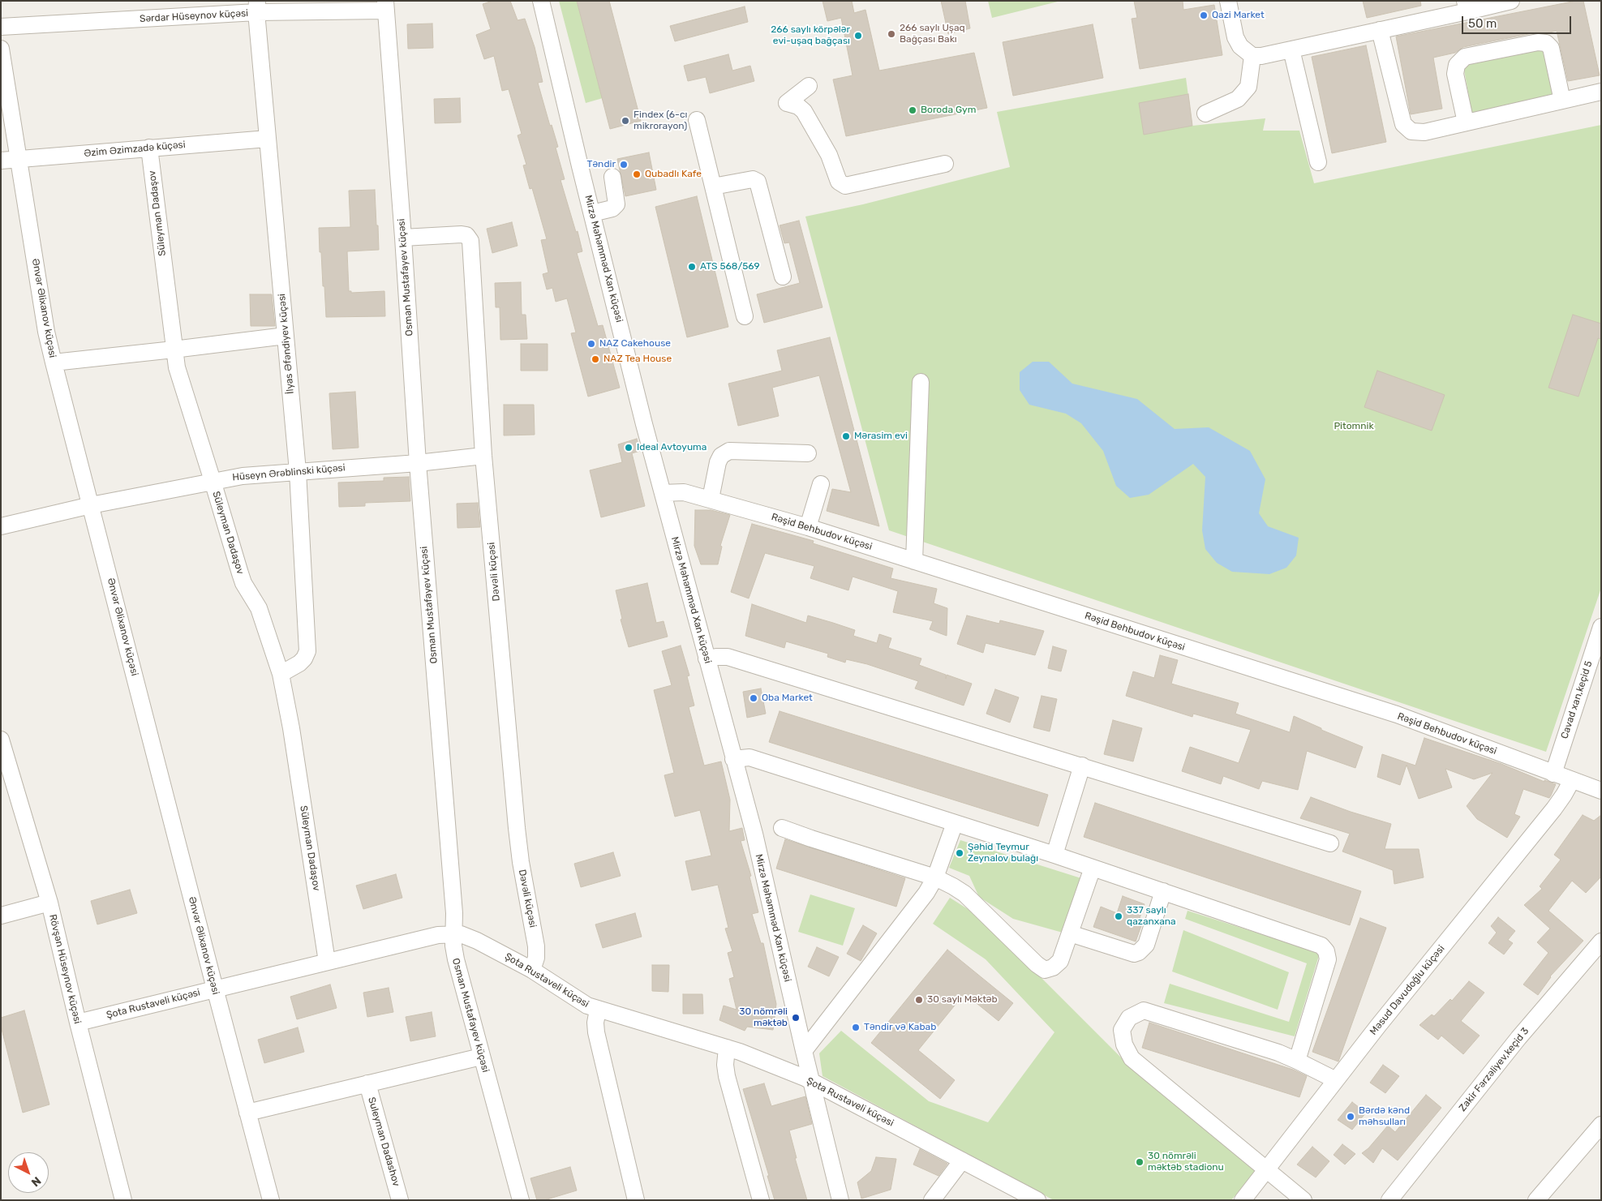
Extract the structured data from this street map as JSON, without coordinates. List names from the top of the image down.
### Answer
{
  "streets": {
    "street": [
      "Sərdar Hüseynov küçəsi",
      "Əzim Əzimzadə küçəsi",
      "Süleyman Dadaşov",
      "Mirzə Məhəmməd Xan küçəsi",
      "Osman Mustafayev küçəsi",
      "Ənvər Əlixanov küçəsi",
      "İlyas Əfəndiyev küçəsi",
      "Hüseyn Ərəblinski küçəsi",
      "Rəşid Behbudov küçəsi",
      "Dəvəli küçəsi",
      "Cavad xan,keçid 5",
      "Rövşən Hüseynov küçəsi",
      "Şota Rustaveli küçəsi",
      "Məsud Davudoğlu küçəsi",
      "Zakir Fərzəliyev,keçid 3",
      "Suleyman Dadashov"
    ]
  },
  "crossings": [
    ["Sərdar Hüseynov küçəsi", "Osman Mustafayev küçəsi"],
    ["Sərdar Hüseynov küçəsi", "İlyas Əfəndiyev küçəsi"],
    ["Əzim Əzimzadə küçəsi", "Süleyman Dadaşov"],
    ["Əzim Əzimzadə küçəsi", "Ənvər Əlixanov küçəsi"],
    ["Əzim Əzimzadə küçəsi", "İlyas Əfəndiyev küçəsi"],
    ["Süleyman Dadaşov", "İlyas Əfəndiyev küçəsi"],
    ["Süleyman Dadaşov", "Hüseyn Ərəblinski küçəsi"],
    ["Süleyman Dadaşov", "Şota Rustaveli küçəsi"],
    ["Mirzə Məhəmməd Xan küçəsi", "Rəşid Behbudov küçəsi"],
    ["Mirzə Məhəmməd Xan küçəsi", "Şota Rustaveli küçəsi"],
    ["Osman Mustafayev küçəsi", "Hüseyn Ərəblinski küçəsi"],
    ["Osman Mustafayev küçəsi", "Dəvəli küçəsi"],
    ["Osman Mustafayev küçəsi", "Şota Rustaveli küçəsi"],
    ["Ənvər Əlixanov küçəsi", "Hüseyn Ərəblinski küçəsi"],
    ["Ənvər Əlixanov küçəsi", "Şota Rustaveli küçəsi"],
    ["İlyas Əfəndiyev küçəsi", "Hüseyn Ərəblinski küçəsi"],
    ["Hüseyn Ərəblinski küçəsi", "Dəvəli küçəsi"],
    ["Rəşid Behbudov küçəsi", "Cavad xan,keçid 5"],
    ["Rəşid Behbudov küçəsi", "Məsud Davudoğlu küçəsi"],
    ["Dəvəli küçəsi", "Şota Rustaveli küçəsi"],
    ["Rövşən Hüseynov küçəsi", "Şota Rustaveli küçəsi"]
  ],
  "parks": ["Pitomnik"],
  "places": [
    "Qazi Market",
    "266 saylı Uşaq Bağçası Bakı",
    "266 saylı körpələr evi-uşaq bağçası",
    "Boroda Gym",
    "Findex (6-cı mikrorayon)",
    "Təndir",
    "Qubadlı Kafe",
    "ATS 568/569",
    "NAZ Cakehouse",
    "NAZ Tea House",
    "Mərasim evi",
    "Ideal Avtoyuma",
    "Oba Market",
    "Şəhid Teymur Zeynalov bulağı",
    "337 saylı qazanxana",
    "30 saylı Məktəb",
    "30 nömrəli məktəb",
    "Təndir və Kabab",
    "Bərdə kənd məhsulları",
    "30 nömrəli məktəb stadionu"
  ],
  "scale_bar": "50 m",
  "north": "bottom right"
}
